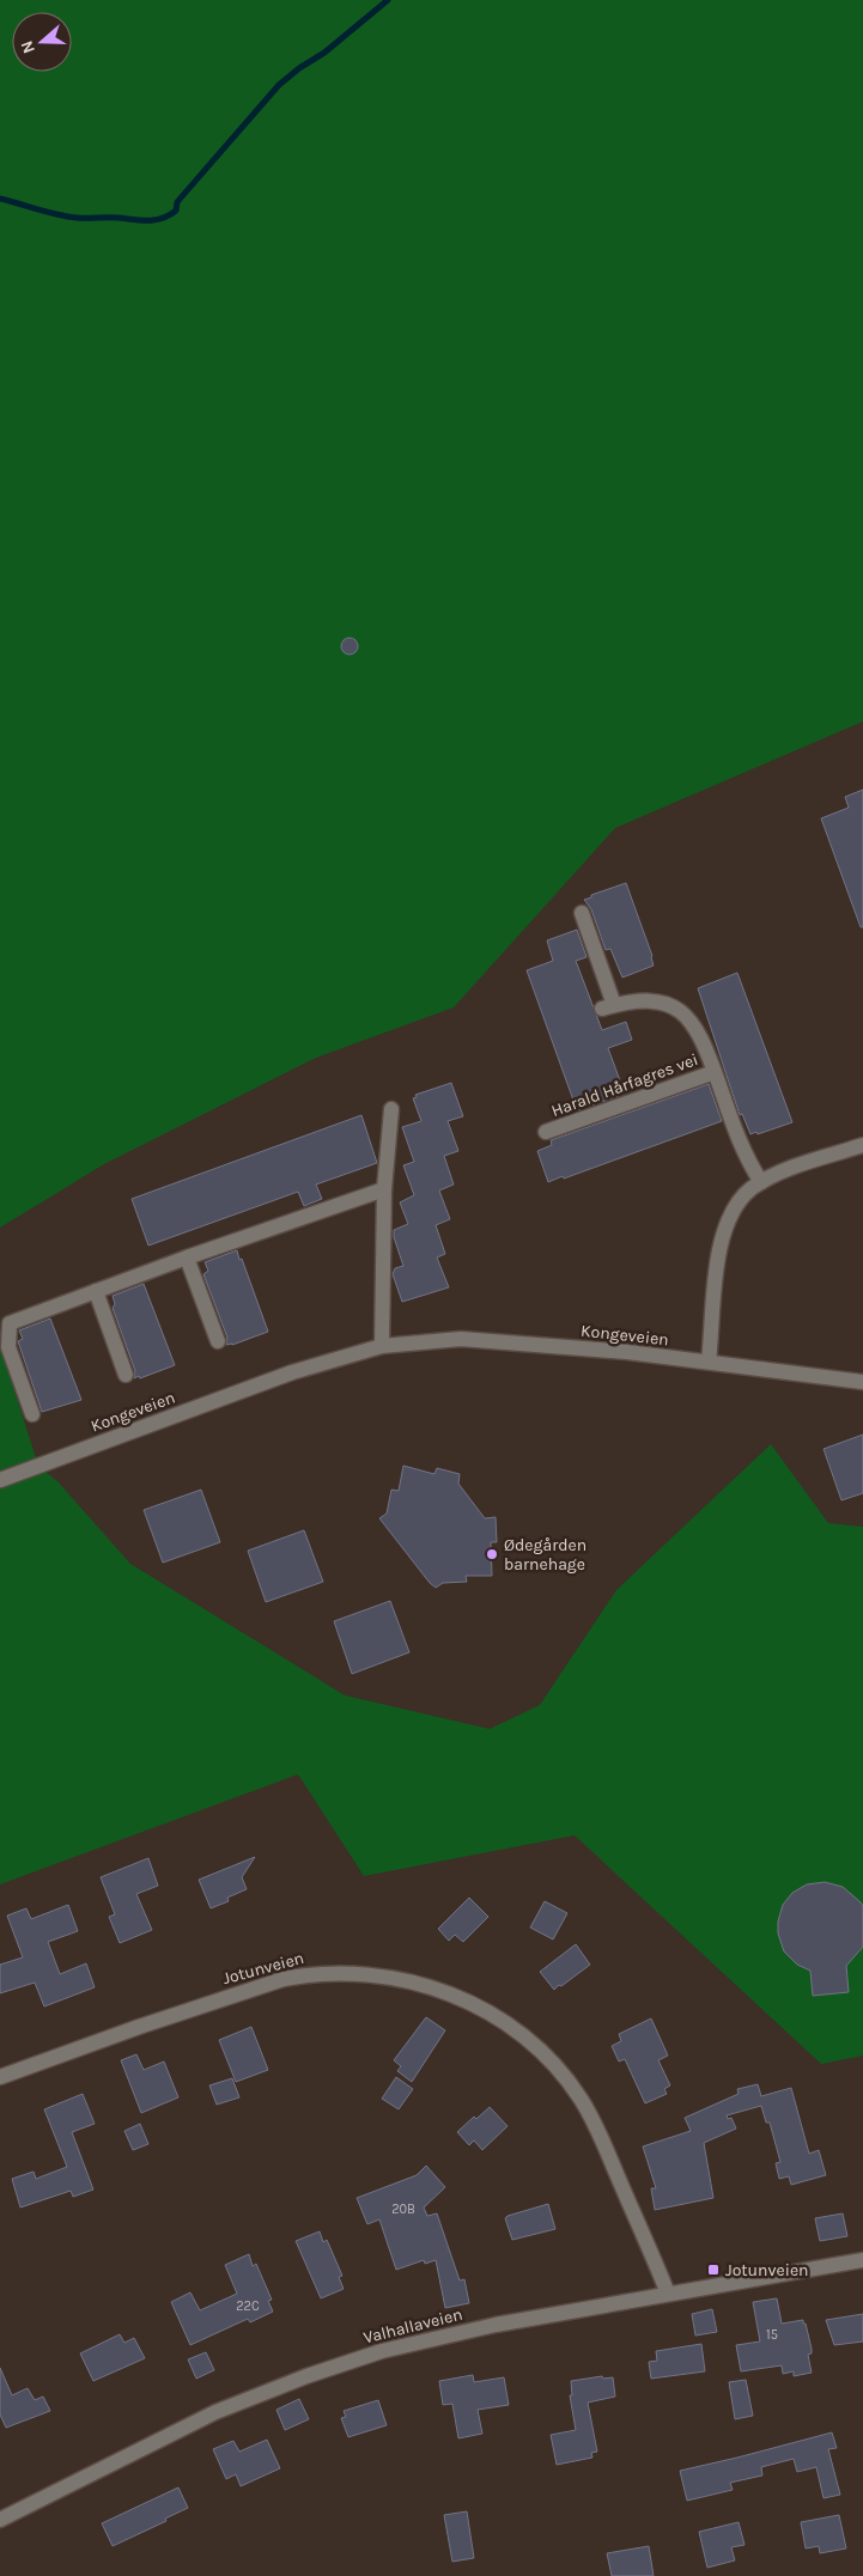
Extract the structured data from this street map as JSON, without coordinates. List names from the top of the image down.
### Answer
{
  "streets": {
    "street": [
      "Harald Hårfagres vei",
      "Kongeveien",
      "Jotunveien",
      "Valhallaveien"
    ]
  },
  "crossings": [
    ["Jotunveien", "Valhallaveien"]
  ],
  "places": {
    "other": ["Ødegården barnehage"],
    "transit": ["Jotunveien"]
  },
  "house_numbers": ["20B", "22C", "15"],
  "north": "left"
}
